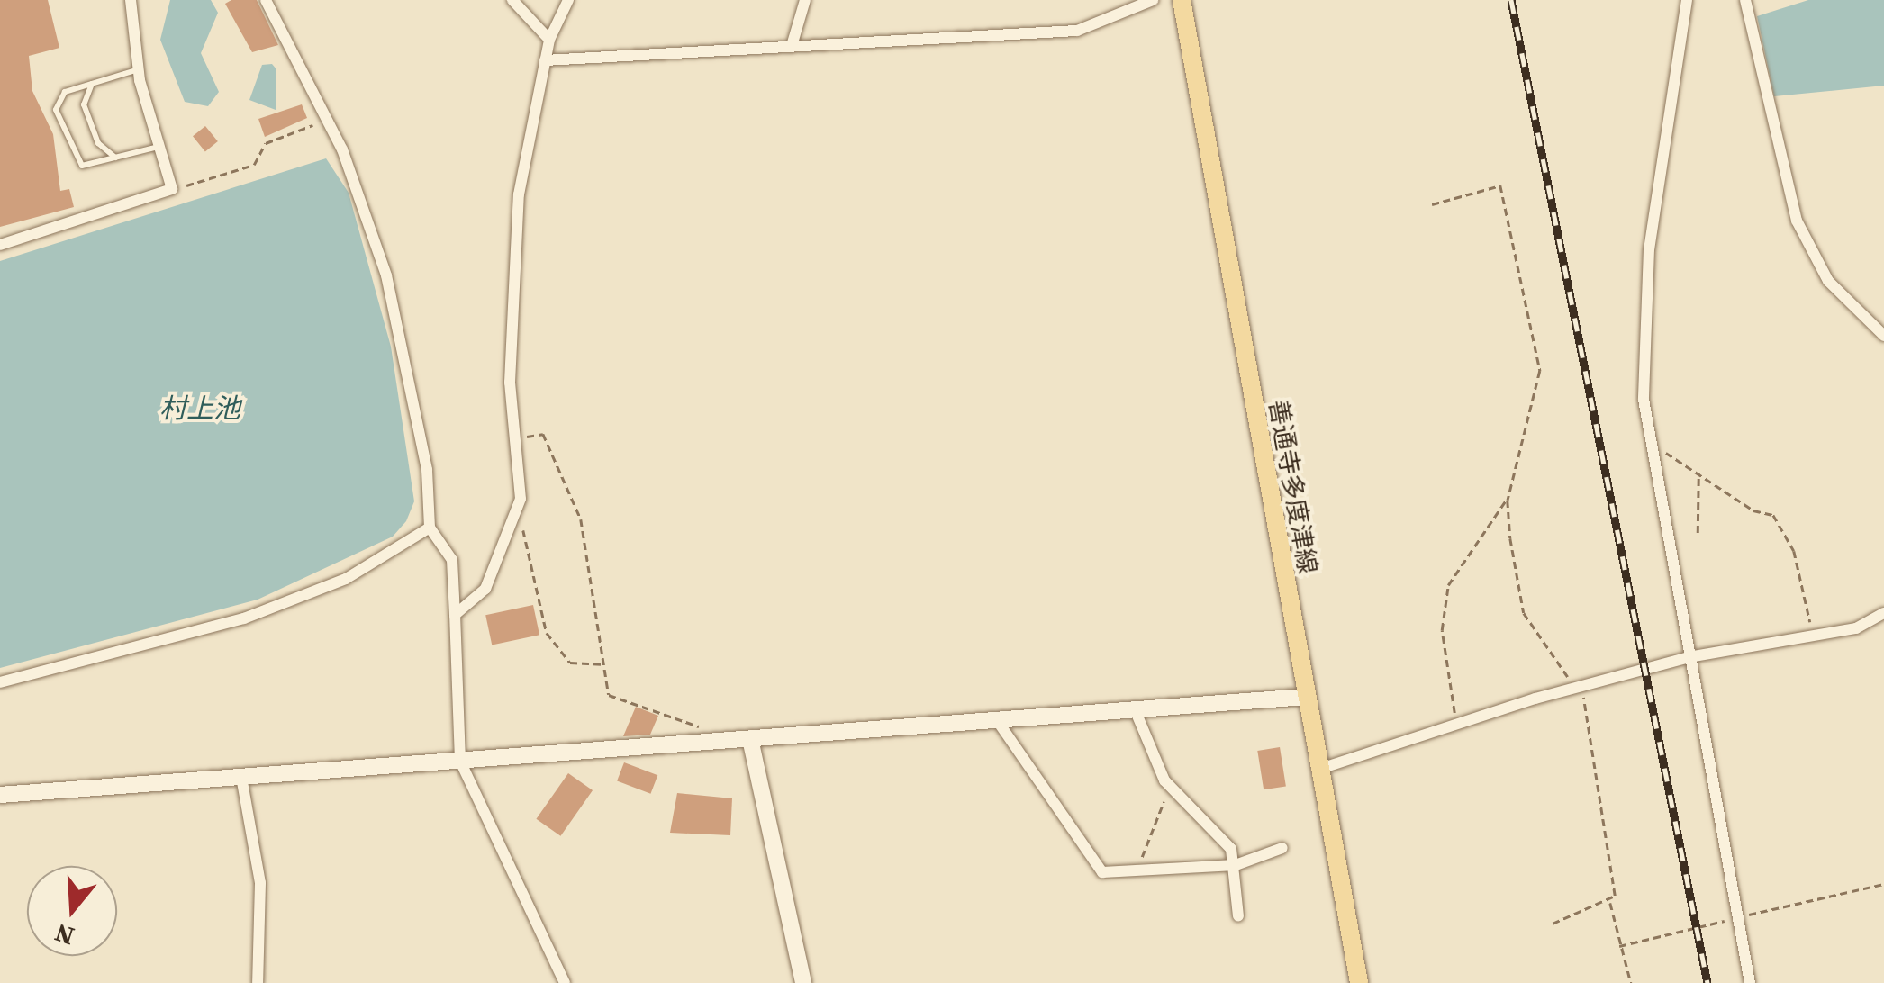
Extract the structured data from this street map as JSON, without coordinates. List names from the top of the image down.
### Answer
{
  "streets": {
    "main road": ["善通寺多度津線"]
  },
  "water": ["村上池"],
  "north": "bottom"
}
